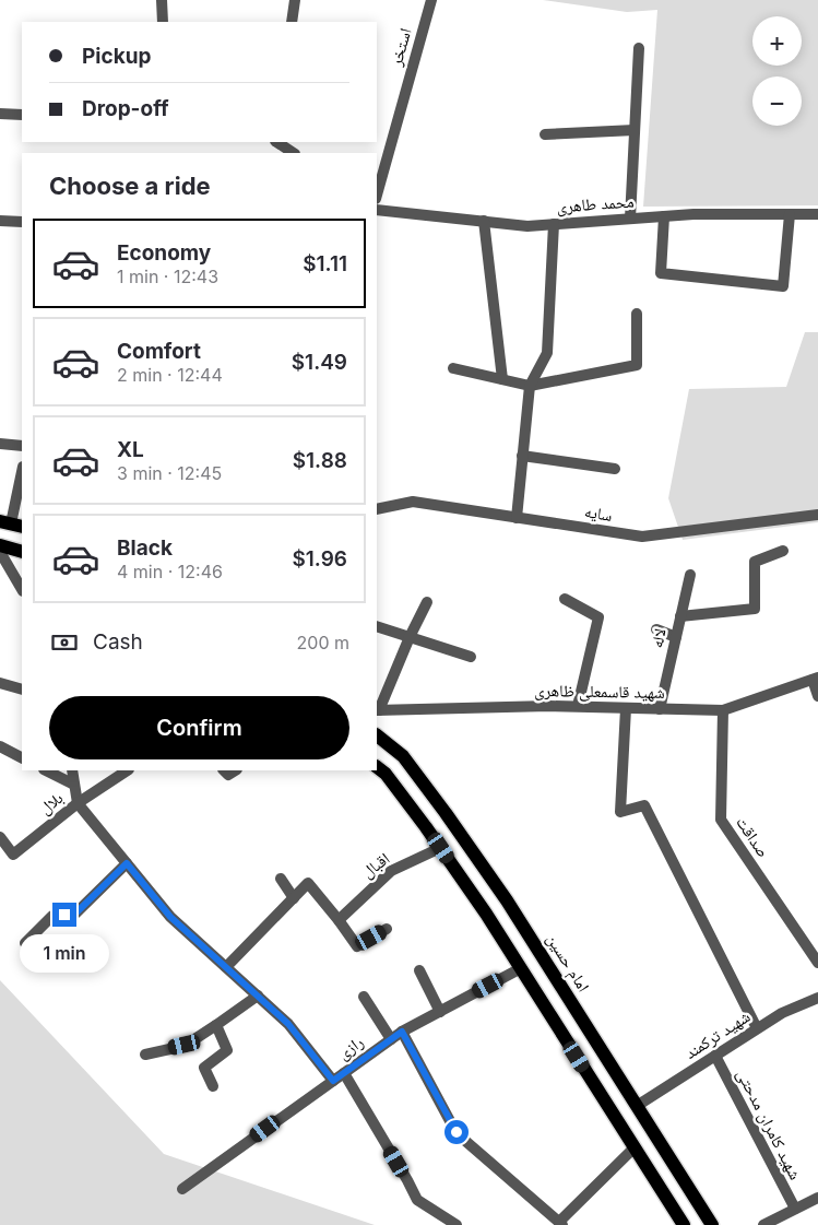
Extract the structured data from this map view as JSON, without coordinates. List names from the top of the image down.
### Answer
{
  "streets": {
    "main road": ["امام حسین"],
    "street": [
      "استخر",
      "محمد طاهری",
      "سایه",
      "لاله",
      "شهید قاسمعلی ظاهری",
      "بلال",
      "صداقت",
      "اقبال",
      "شهید ترکمند",
      "رازی",
      "شهید کامران مدحتی"
    ]
  },
  "crossings": [
    ["لاله", "شهید قاسمعلی ظاهری"],
    ["شهید قاسمعلی ظاهری", "صداقت"],
    ["امام حسین", "شهید ترکمند"],
    ["شهید ترکمند", "شهید کامران مدحتی"]
  ],
  "page": {
    "map_buttons": ["+", "−"],
    "banner": ["Pickup", "Drop-off"],
    "heading": "Choose a ride",
    "list": [
      {
        "name": "Economy",
        "note": "1 min · 12:43",
        "value": "$1.11"
      },
      {
        "name": "Comfort",
        "note": "2 min · 12:44",
        "value": "$1.49"
      },
      {
        "name": "XL",
        "note": "3 min · 12:45",
        "value": "$1.88"
      },
      {
        "name": "Black",
        "note": "4 min · 12:46",
        "value": "$1.96"
      }
    ],
    "pay": ["Cash", "200 m"],
    "buttons": "Confirm",
    "bubble": "1 min"
  }
}
